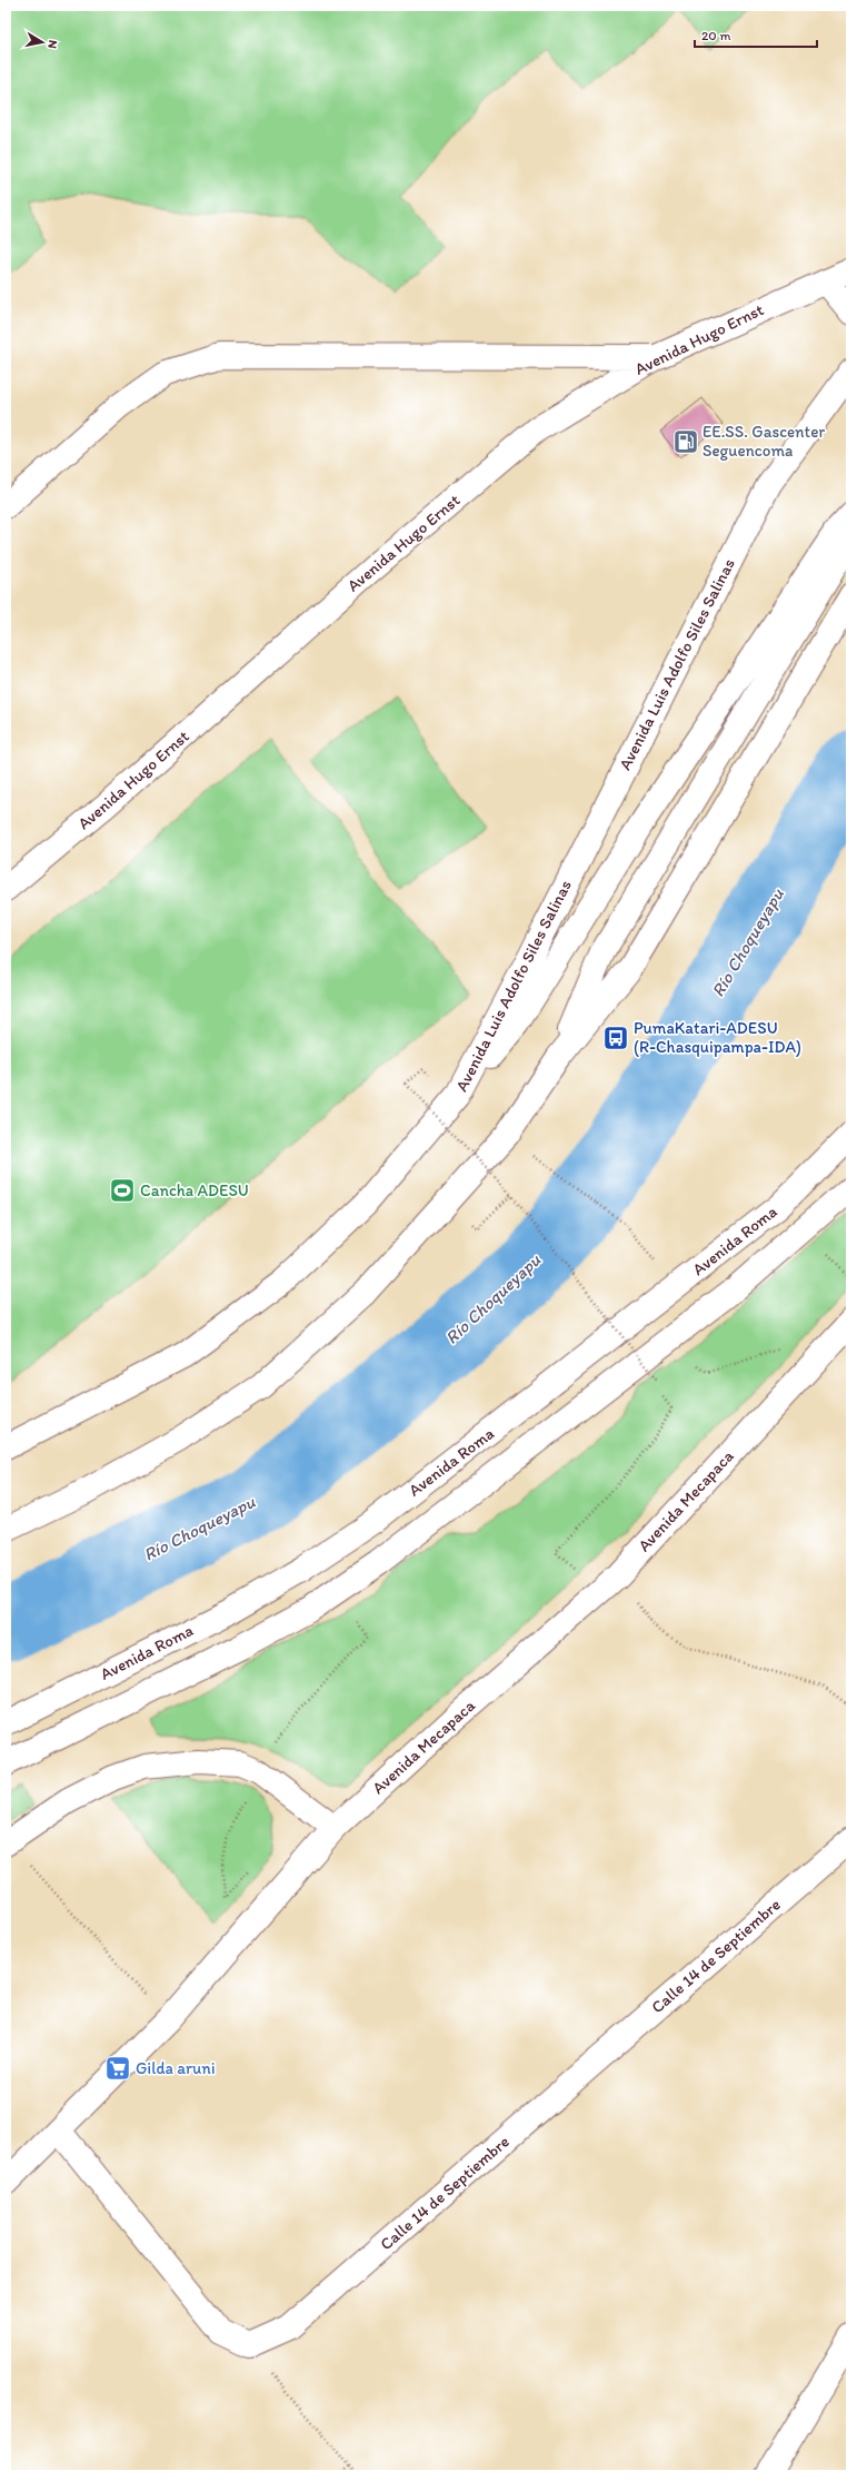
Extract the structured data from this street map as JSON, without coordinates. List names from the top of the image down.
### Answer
{
  "streets": {
    "main road": [
      "Avenida Hugo Ernst",
      "Avenida Luis Adolfo Siles Salinas",
      "Avenida Roma",
      "Avenida Mecapaca",
      "Calle 14 de Septiembre"
    ]
  },
  "water": ["Río Choqueyapu"],
  "places": {
    "fuel station": ["EE.SS. Gascenter Seguencoma"],
    "bus stop": ["PumaKatari-ADESU (R-Chasquipampa-IDA)"],
    "sports": ["Cancha ADESU"],
    "supermarket": ["Gilda aruni"]
  },
  "scale_bar": "20 m",
  "north": "right"
}
